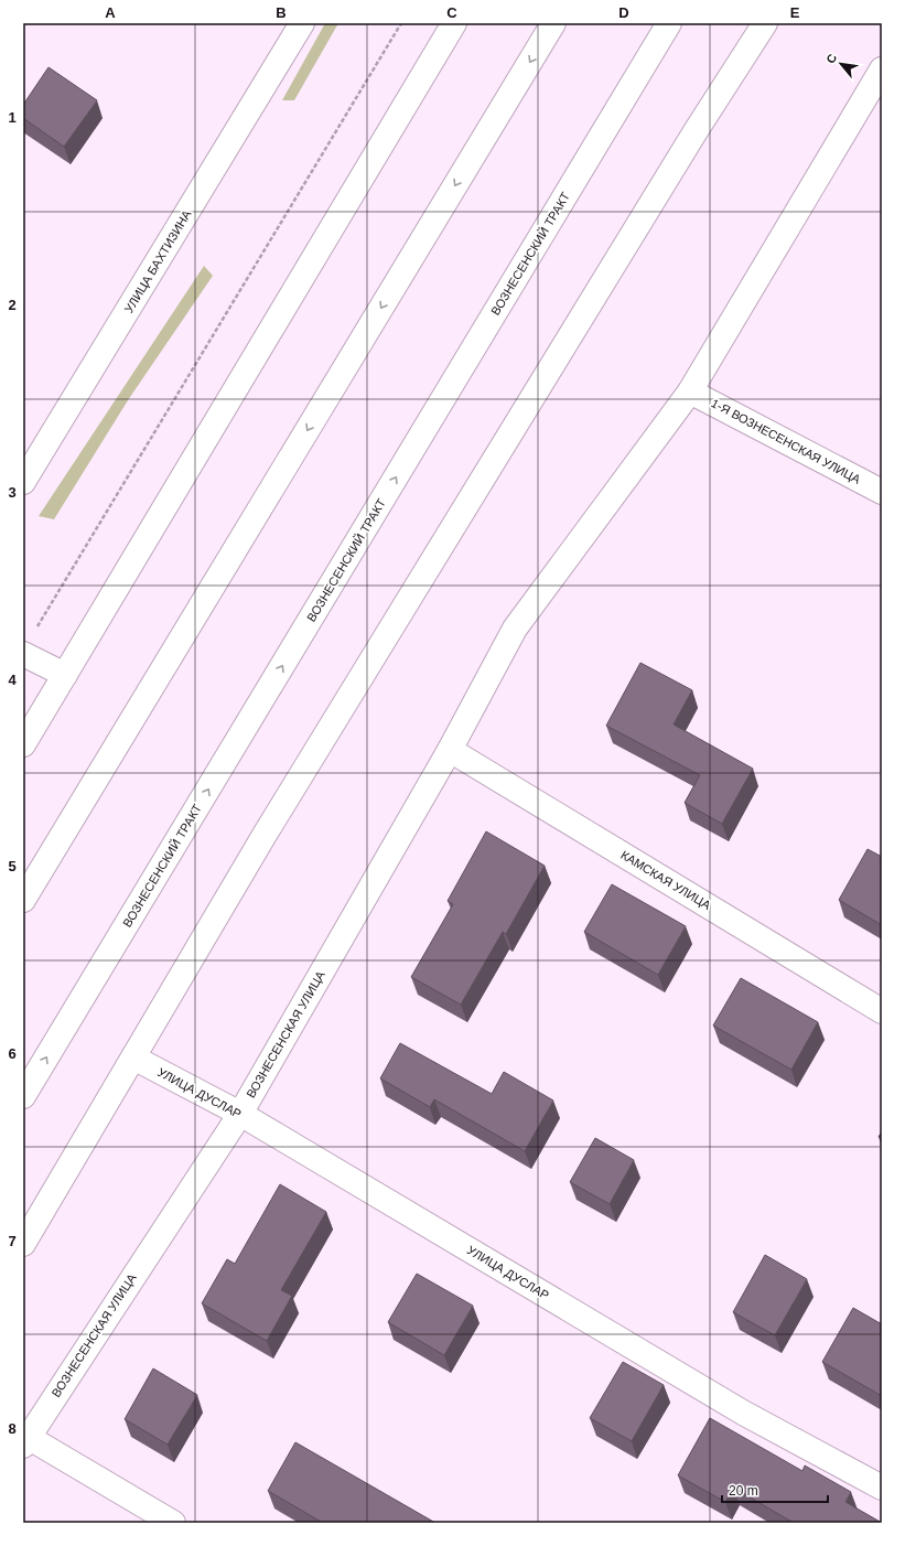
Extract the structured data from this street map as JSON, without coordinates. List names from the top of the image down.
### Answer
{
  "streets": {
    "street": [
      "ВОЗНЕСЕНСКИЙ ТРАКТ",
      "УЛИЦА БАХТИЗИНА",
      "1-Я ВОЗНЕСЕНСКАЯ УЛИЦА",
      "КАМСКАЯ УЛИЦА",
      "ВОЗНЕСЕНСКАЯ УЛИЦА",
      "УЛИЦА ДУСЛАР"
    ]
  },
  "crossings": [
    ["1-Я ВОЗНЕСЕНСКАЯ УЛИЦА", "ВОЗНЕСЕНСКАЯ УЛИЦА"],
    ["КАМСКАЯ УЛИЦА", "ВОЗНЕСЕНСКАЯ УЛИЦА"],
    ["ВОЗНЕСЕНСКАЯ УЛИЦА", "УЛИЦА ДУСЛАР"]
  ],
  "scale_bar": "20 m",
  "north": "top left",
  "grid": {
    "columns": [
      "A",
      "B",
      "C",
      "D",
      "E"
    ],
    "rows": [
      "1",
      "2",
      "3",
      "4",
      "5",
      "6",
      "7",
      "8"
    ]
  }
}
